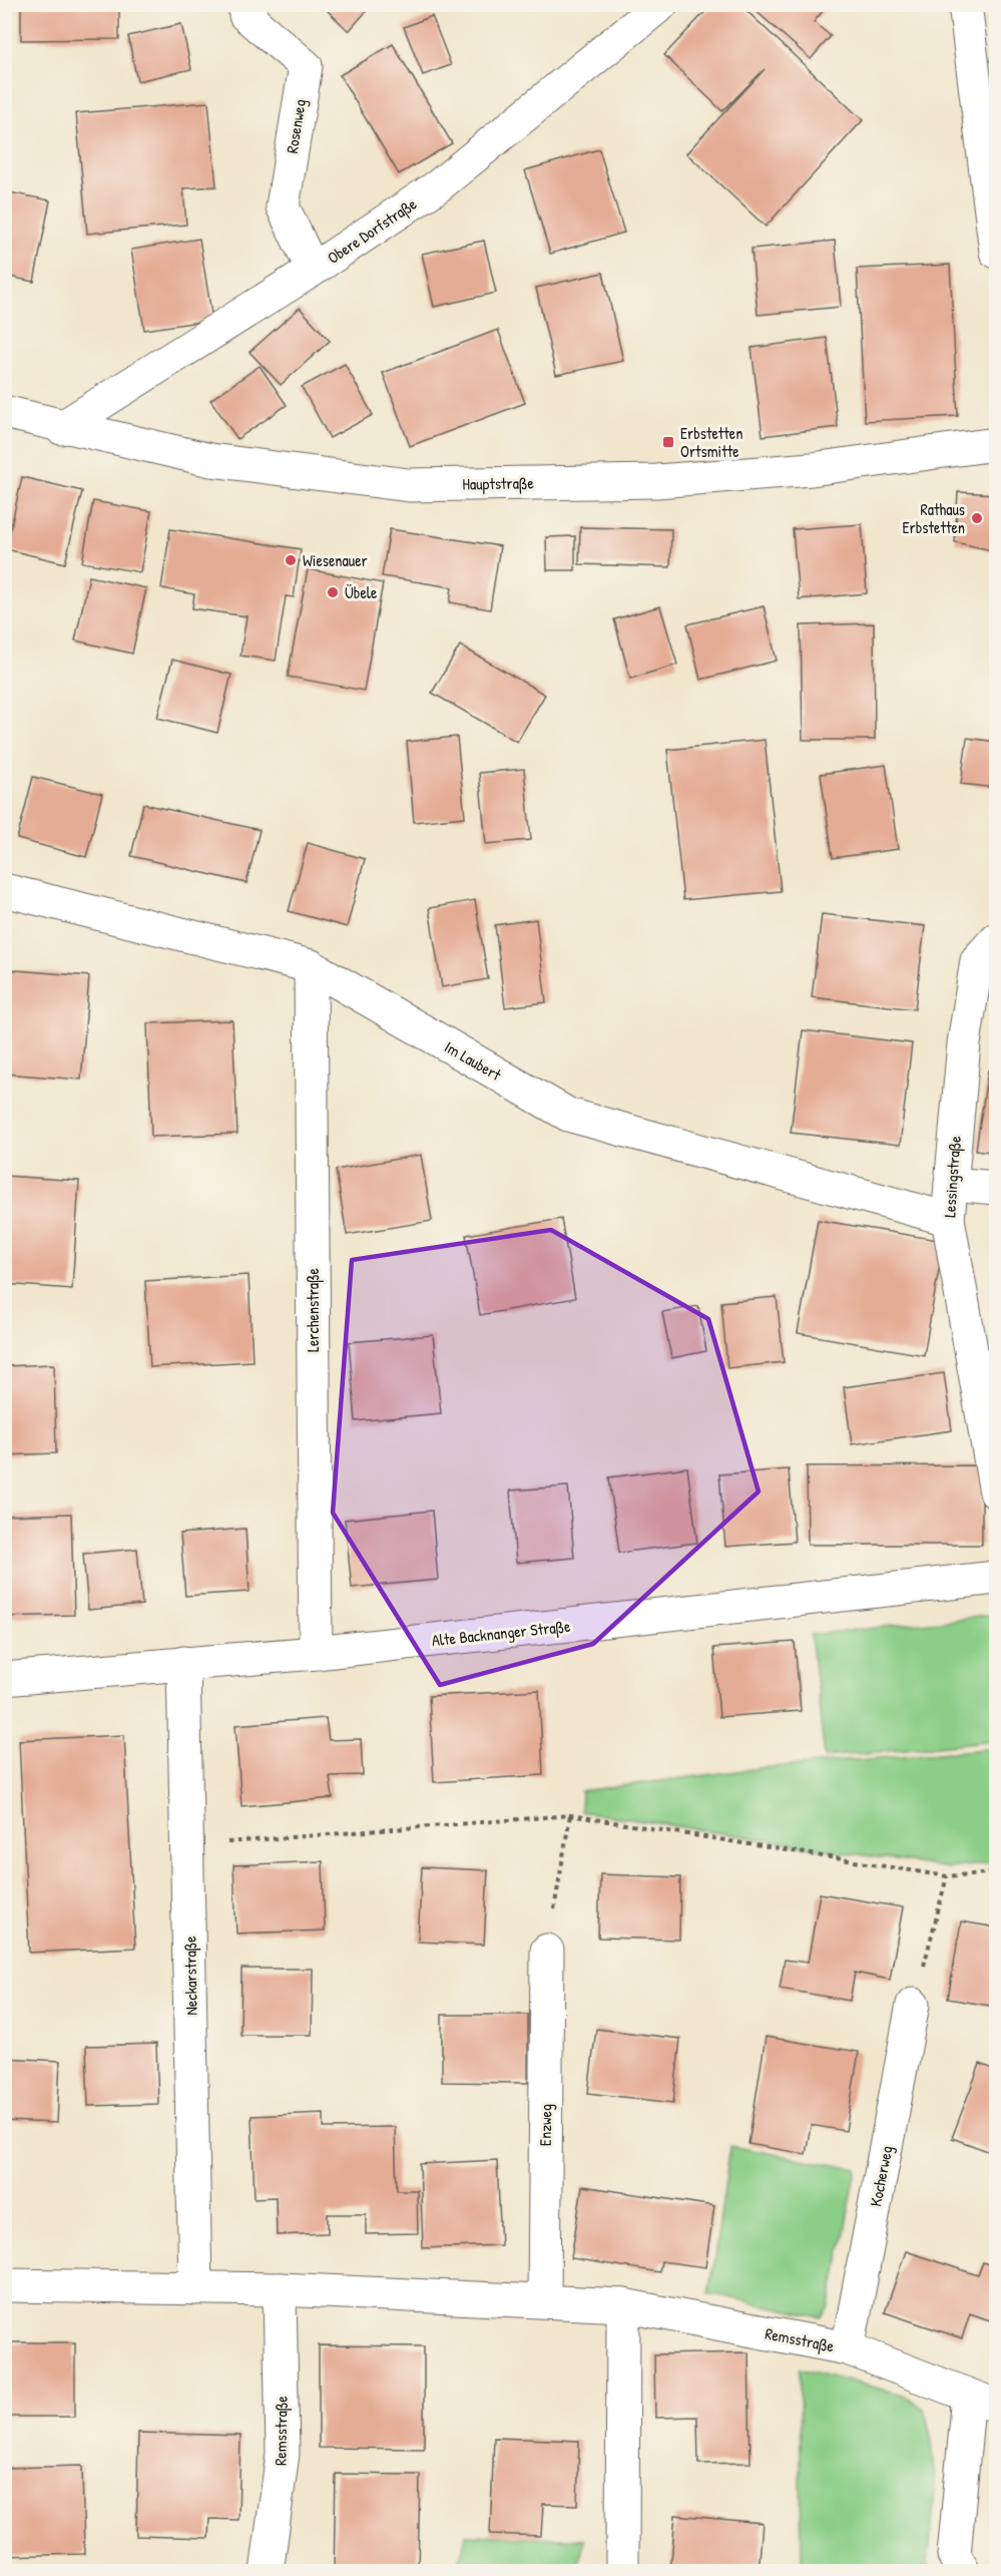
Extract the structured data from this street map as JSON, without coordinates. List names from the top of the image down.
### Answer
{
  "streets": {
    "street": [
      "Rosenweg",
      "Obere Dorfstraße",
      "Hauptstraße",
      "Im Laubert",
      "Lessingstraße",
      "Lerchenstraße",
      "Alte Backnanger Straße",
      "Neckarstraße",
      "Enzweg",
      "Kocherweg",
      "Remsstraße"
    ]
  },
  "crossings": [
    ["Rosenweg", "Obere Dorfstraße"],
    ["Obere Dorfstraße", "Hauptstraße"],
    ["Im Laubert", "Lessingstraße"],
    ["Im Laubert", "Lerchenstraße"],
    ["Lerchenstraße", "Alte Backnanger Straße"],
    ["Alte Backnanger Straße", "Neckarstraße"],
    ["Neckarstraße", "Remsstraße"],
    ["Enzweg", "Remsstraße"],
    ["Kocherweg", "Remsstraße"]
  ],
  "places": {
    "transit": ["Erbstetten Ortsmitte"],
    "other": ["Rathaus Erbstetten", "Wiesenauer", "Übele"]
  }
}
